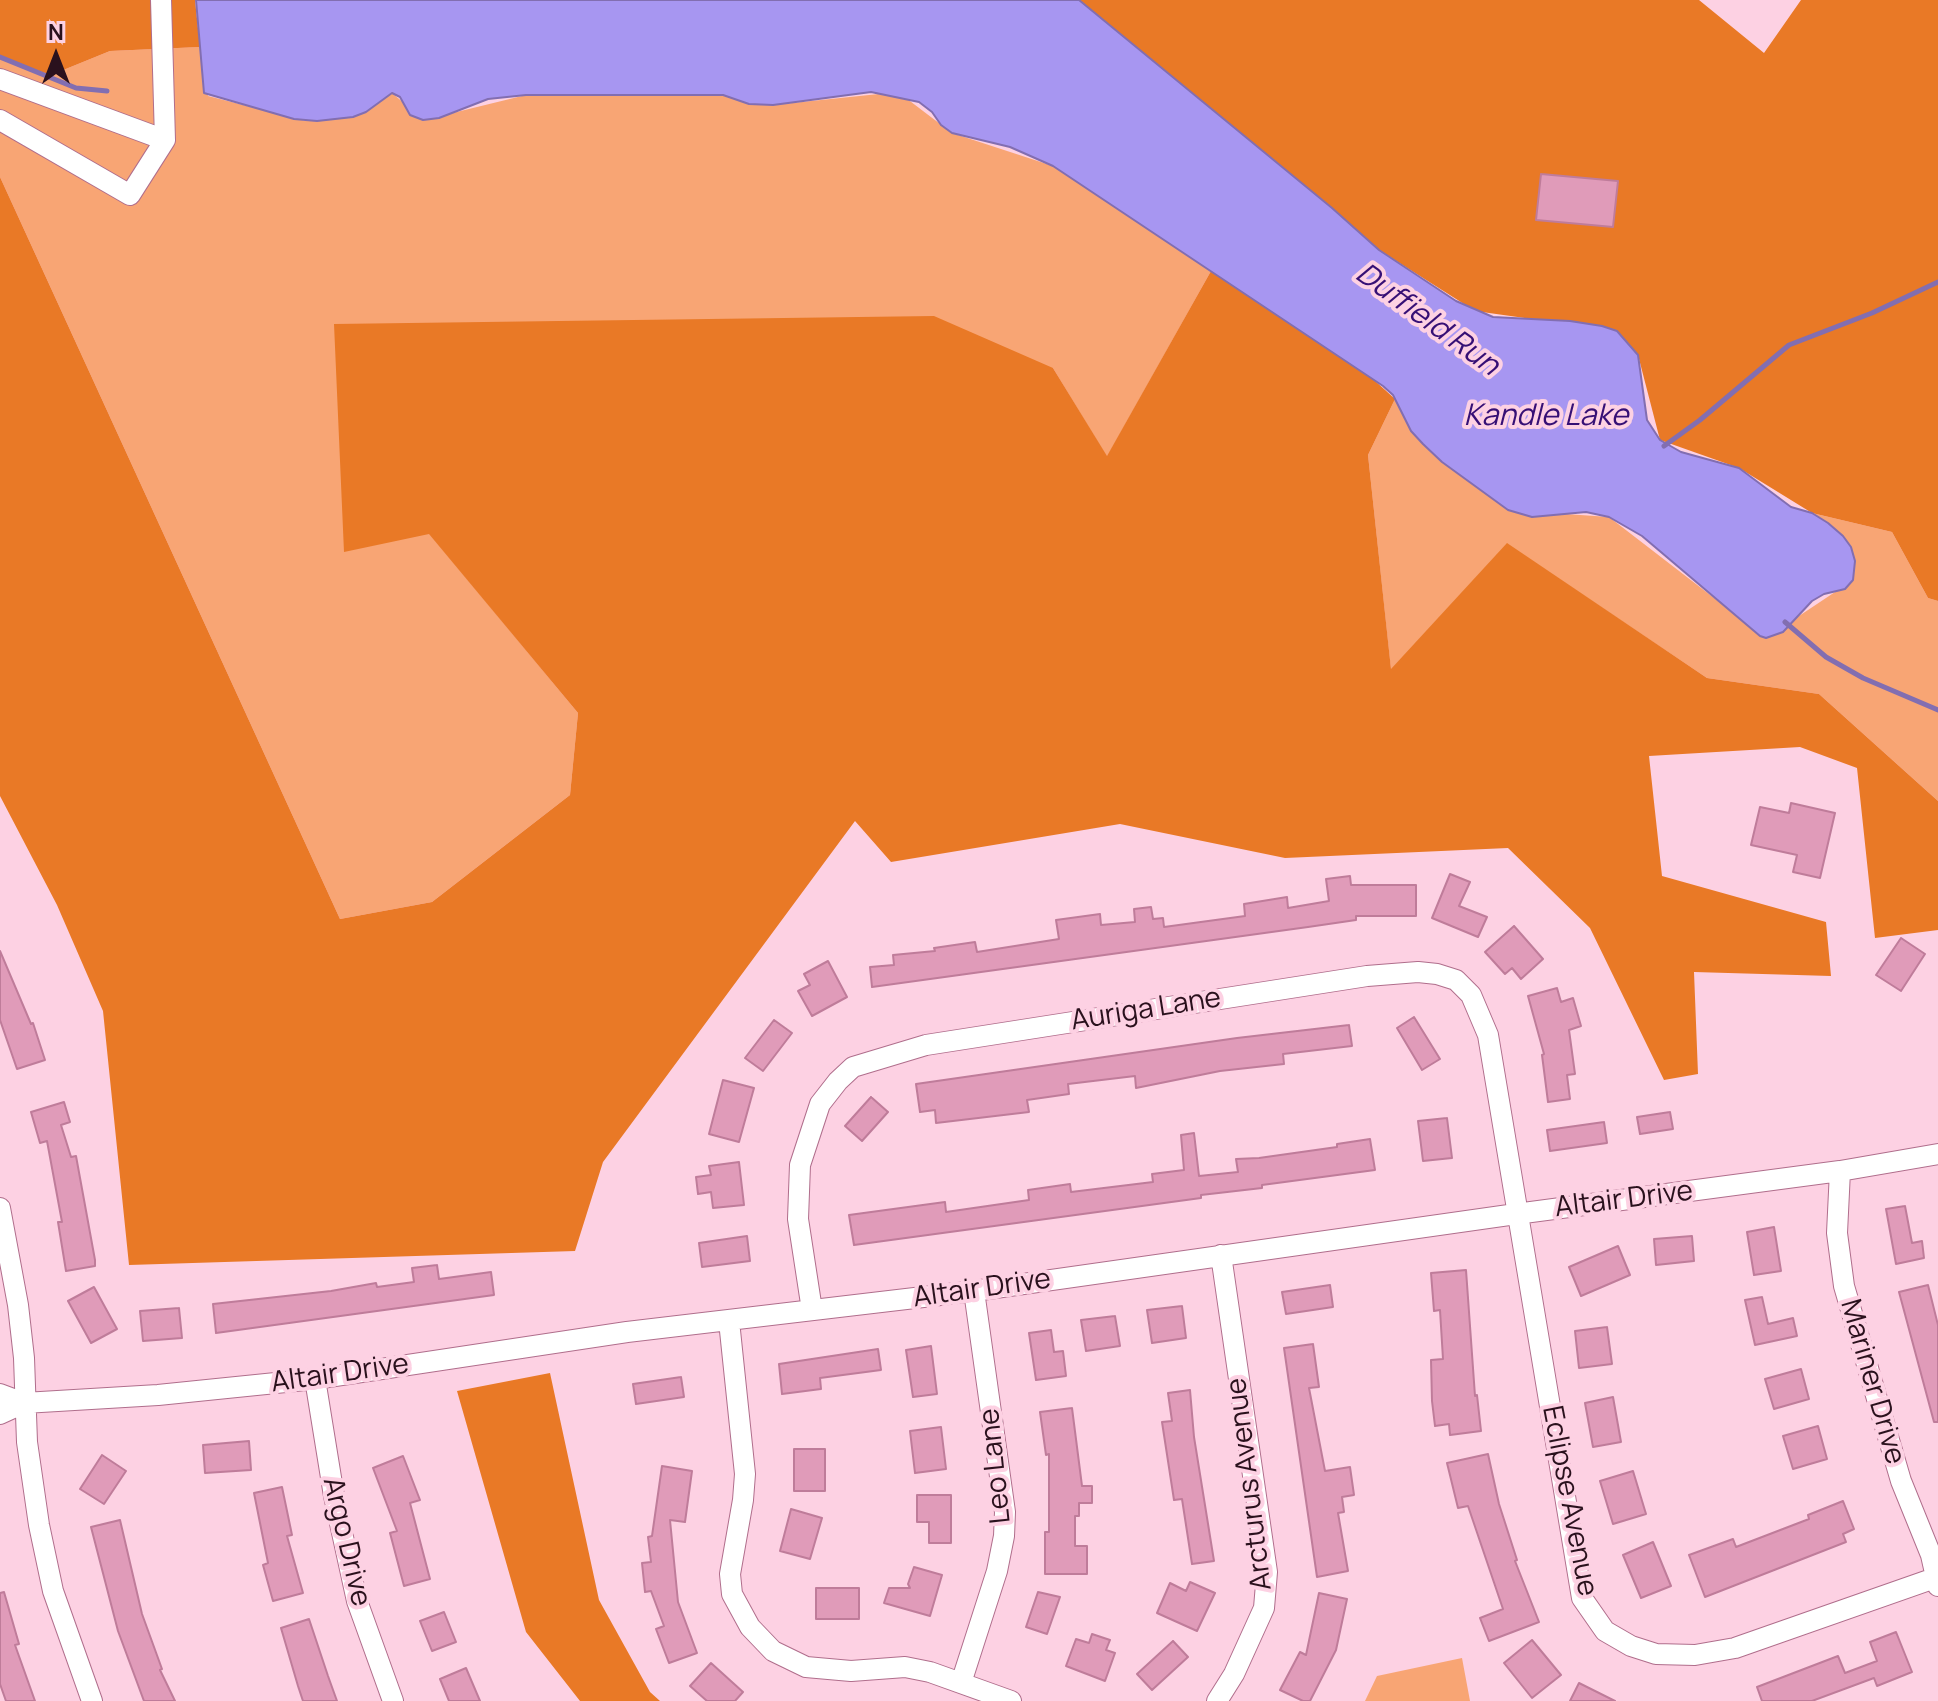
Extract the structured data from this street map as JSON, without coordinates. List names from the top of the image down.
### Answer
{
  "streets": {
    "street": [
      "Auriga Lane",
      "Altair Drive",
      "Mariner Drive",
      "Leo Lane",
      "Arcturus Avenue",
      "Eclipse Avenue",
      "Argo Drive"
    ]
  },
  "crossings": [
    ["Auriga Lane", "Altair Drive"],
    ["Auriga Lane", "Eclipse Avenue"],
    ["Altair Drive", "Mariner Drive"],
    ["Altair Drive", "Leo Lane"],
    ["Altair Drive", "Arcturus Avenue"],
    ["Altair Drive", "Eclipse Avenue"],
    ["Altair Drive", "Argo Drive"],
    ["Mariner Drive", "Eclipse Avenue"]
  ],
  "water": ["Duffield Run", "Kandle Lake"],
  "north": "top"
}
